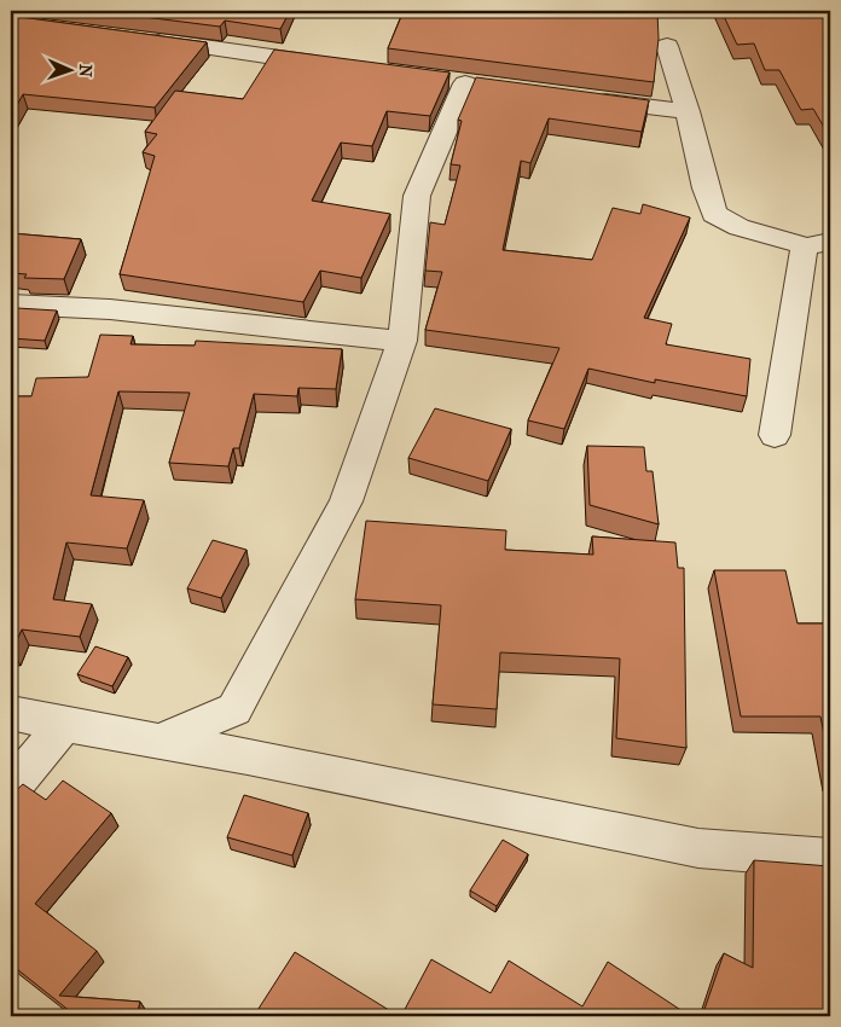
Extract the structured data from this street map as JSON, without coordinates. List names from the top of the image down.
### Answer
{
  "north": "right"
}
